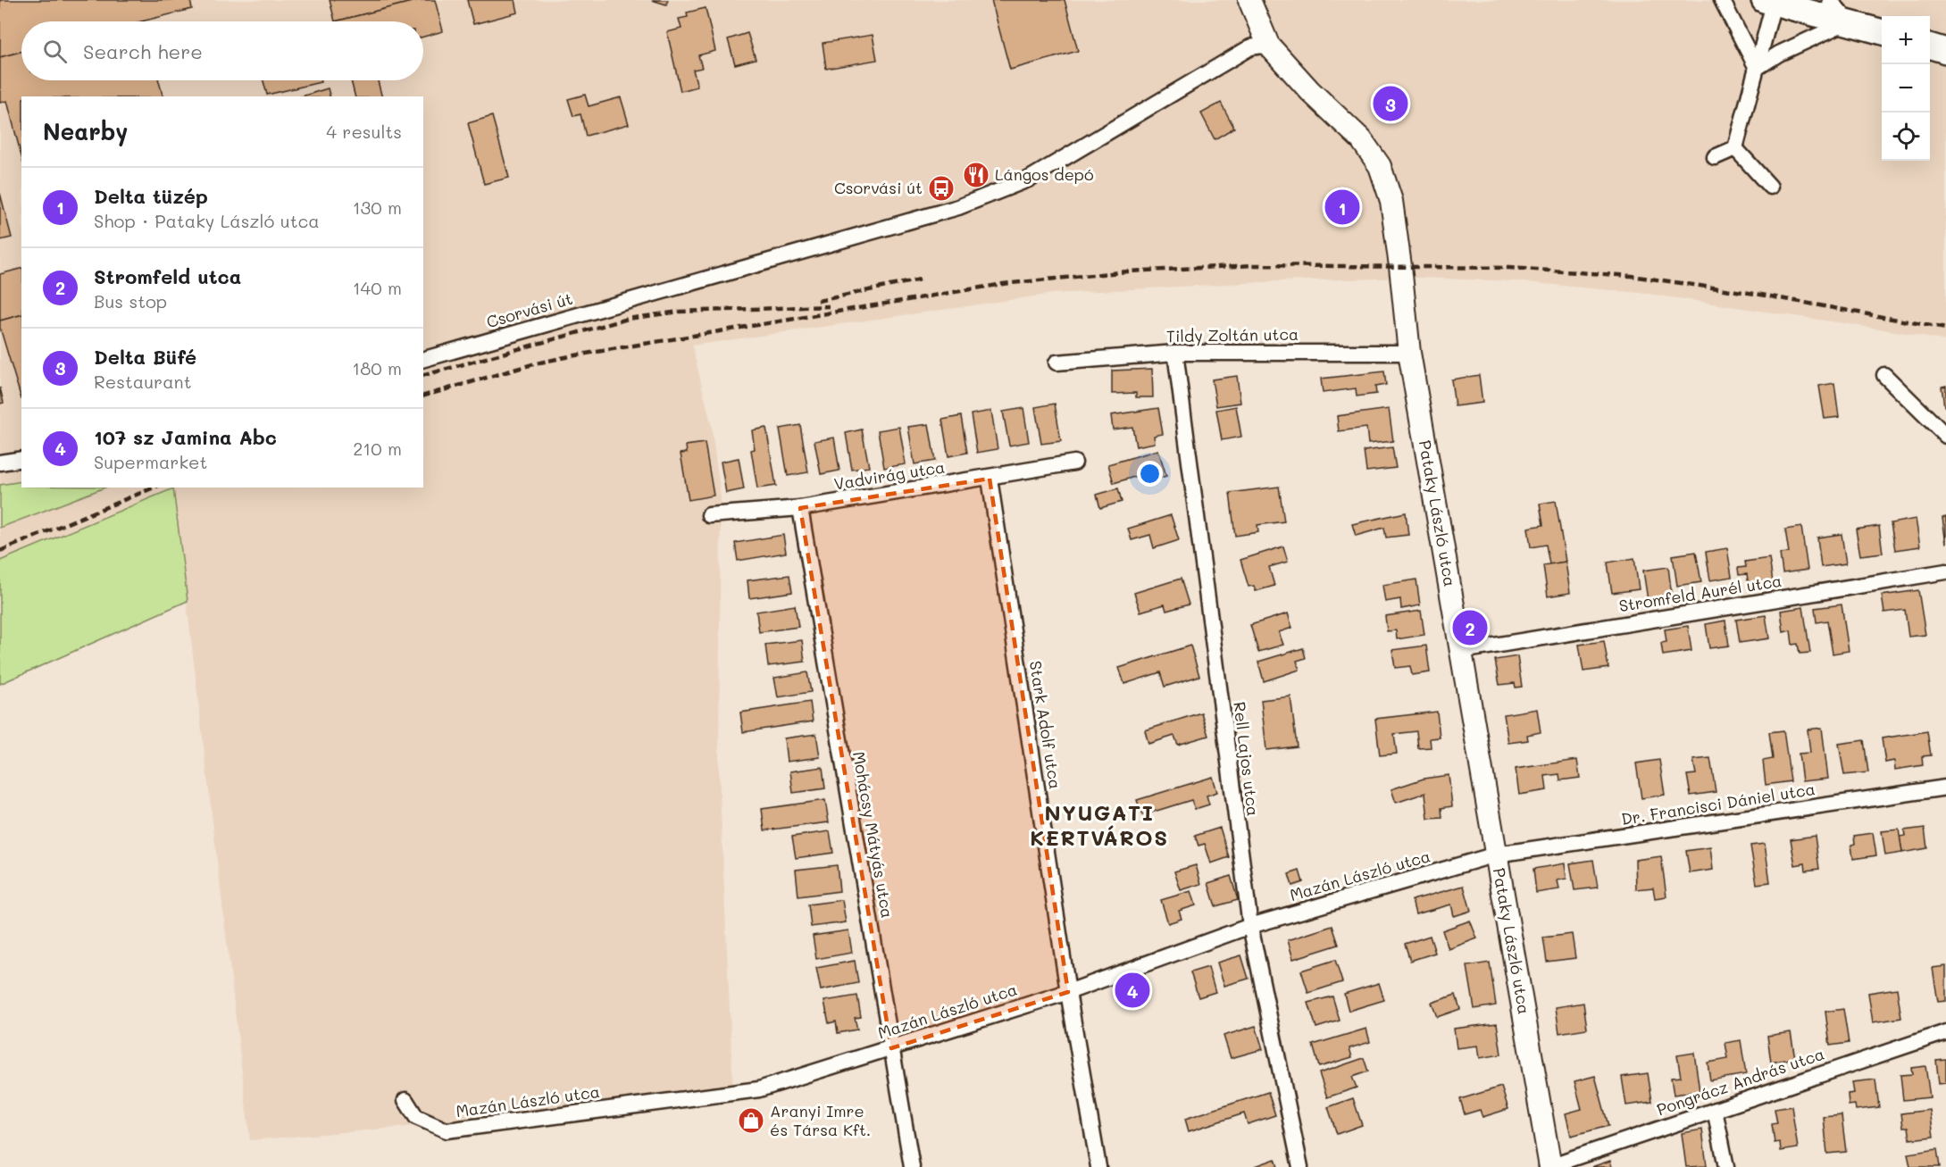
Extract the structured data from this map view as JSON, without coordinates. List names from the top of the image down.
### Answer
{
  "streets": {
    "street": [
      "Csorvási út",
      "Tildy Zoltán utca",
      "Vadvirág utca",
      "Pataky László utca",
      "Stromfeld Aurél utca",
      "Stark Adolf utca",
      "Rell Lajos utca",
      "Dr. Francisci Dániel utca",
      "Mohácsy Mátyás utca",
      "Mazán László utca",
      "Pongrácz András utca"
    ]
  },
  "crossings": [
    ["Csorvási út", "Pataky László utca"],
    ["Tildy Zoltán utca", "Pataky László utca"],
    ["Tildy Zoltán utca", "Rell Lajos utca"],
    ["Vadvirág utca", "Stark Adolf utca"],
    ["Vadvirág utca", "Mohácsy Mátyás utca"],
    ["Pataky László utca", "Stromfeld Aurél utca"],
    ["Pataky László utca", "Dr. Francisci Dániel utca"],
    ["Pataky László utca", "Mazán László utca"],
    ["Pataky László utca", "Pongrácz András utca"],
    ["Stark Adolf utca", "Mazán László utca"],
    ["Rell Lajos utca", "Mazán László utca"],
    ["Dr. Francisci Dániel utca", "Mazán László utca"],
    ["Mohácsy Mátyás utca", "Mazán László utca"]
  ],
  "districts": ["NYUGATI KERTVÁROS"],
  "places": {
    "restaurant": ["Lángos depó"],
    "bus stop": ["Csorvási út"],
    "shop": ["Aranyi Imre és Társa Kft."]
  },
  "page": {
    "map_buttons": ["+", "−"],
    "search": "Search here",
    "pins": [
      "3",
      "1",
      "2",
      "4"
    ],
    "heading": ["Nearby", "4 results"],
    "list": [
      {
        "mark": "1",
        "name": "Delta tüzép",
        "note": "Shop · Pataky László utca",
        "value": "130 m"
      },
      {
        "mark": "2",
        "name": "Stromfeld utca",
        "note": "Bus stop",
        "value": "140 m"
      },
      {
        "mark": "3",
        "name": "Delta Büfé",
        "note": "Restaurant",
        "value": "180 m"
      },
      {
        "mark": "4",
        "name": "107 sz Jamina Abc",
        "note": "Supermarket",
        "value": "210 m"
      }
    ]
  }
}
